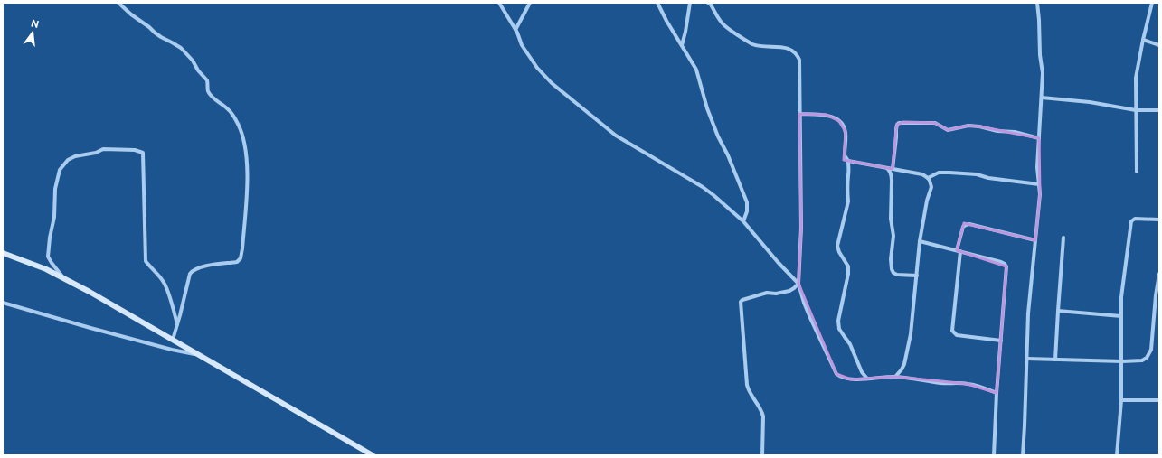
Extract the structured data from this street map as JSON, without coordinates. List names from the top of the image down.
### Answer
{
  "north": "top"
}
